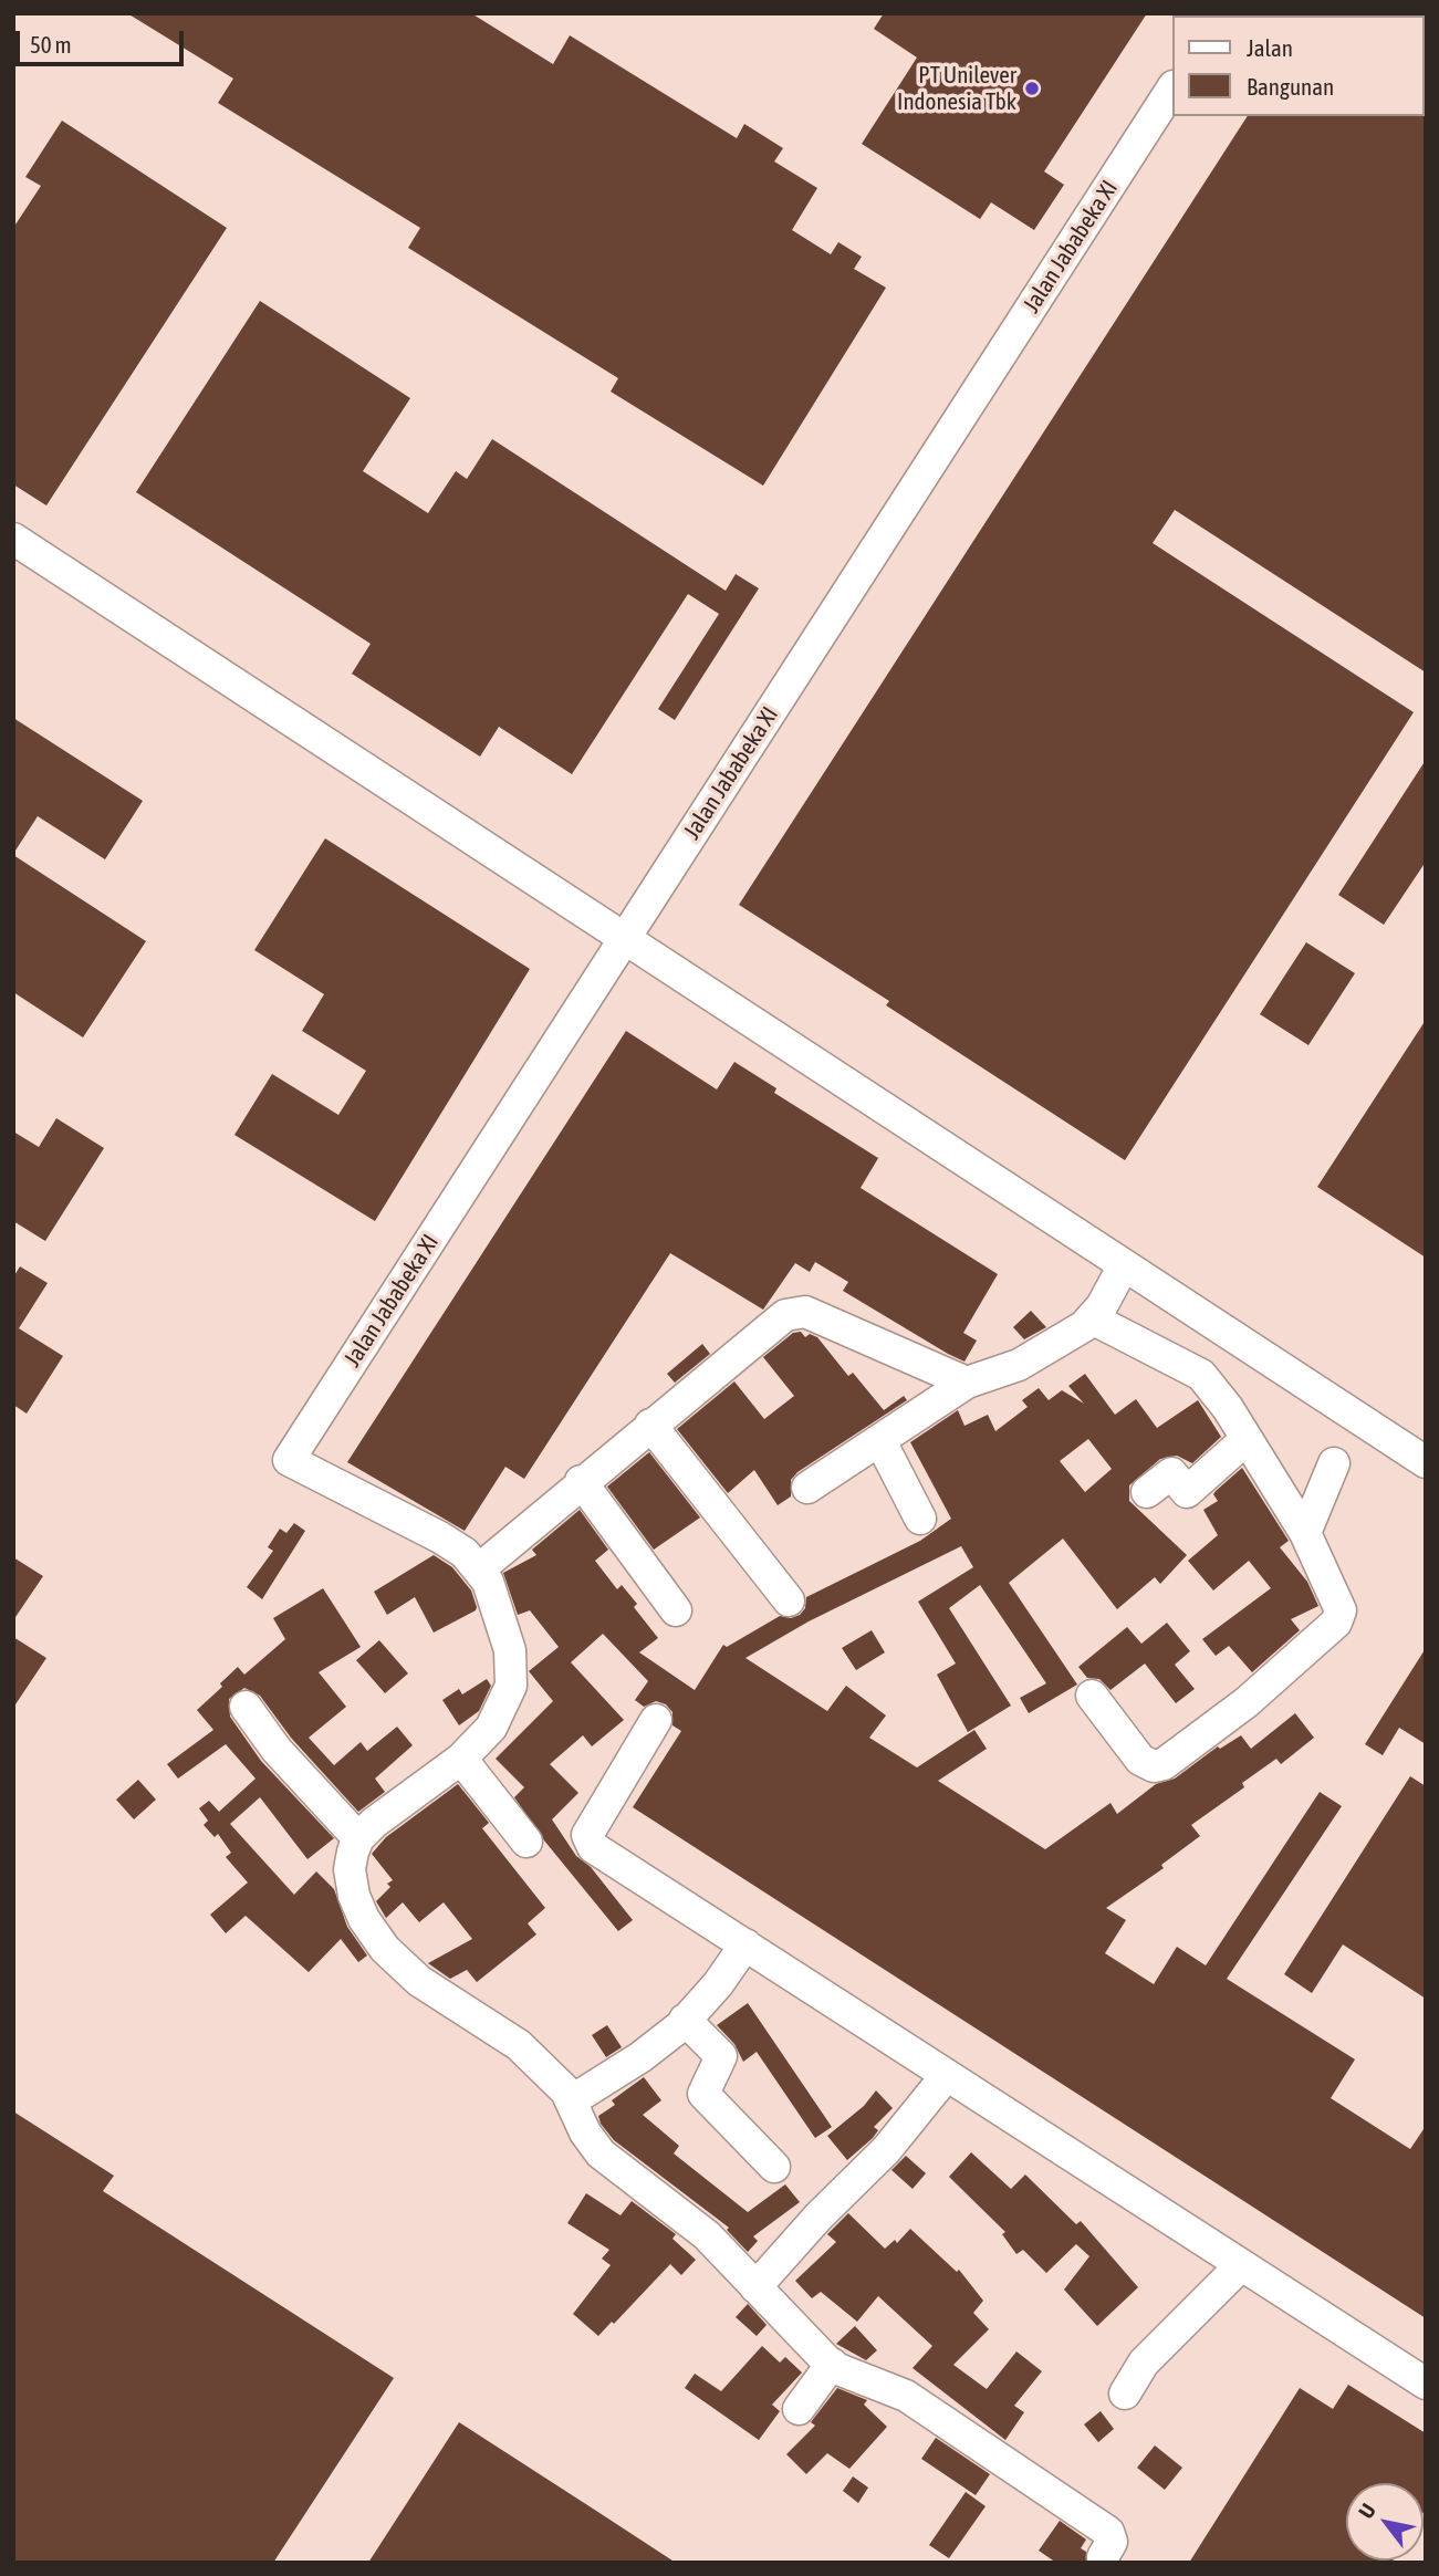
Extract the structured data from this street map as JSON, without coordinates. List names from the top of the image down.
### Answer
{
  "streets": {
    "street": ["Jalan Jababeka XI"]
  },
  "places": ["PT Unilever Indonesia Tbk"],
  "legend": ["Jalan", "Bangunan"],
  "scale_bar": "50 m",
  "north": "top left"
}
